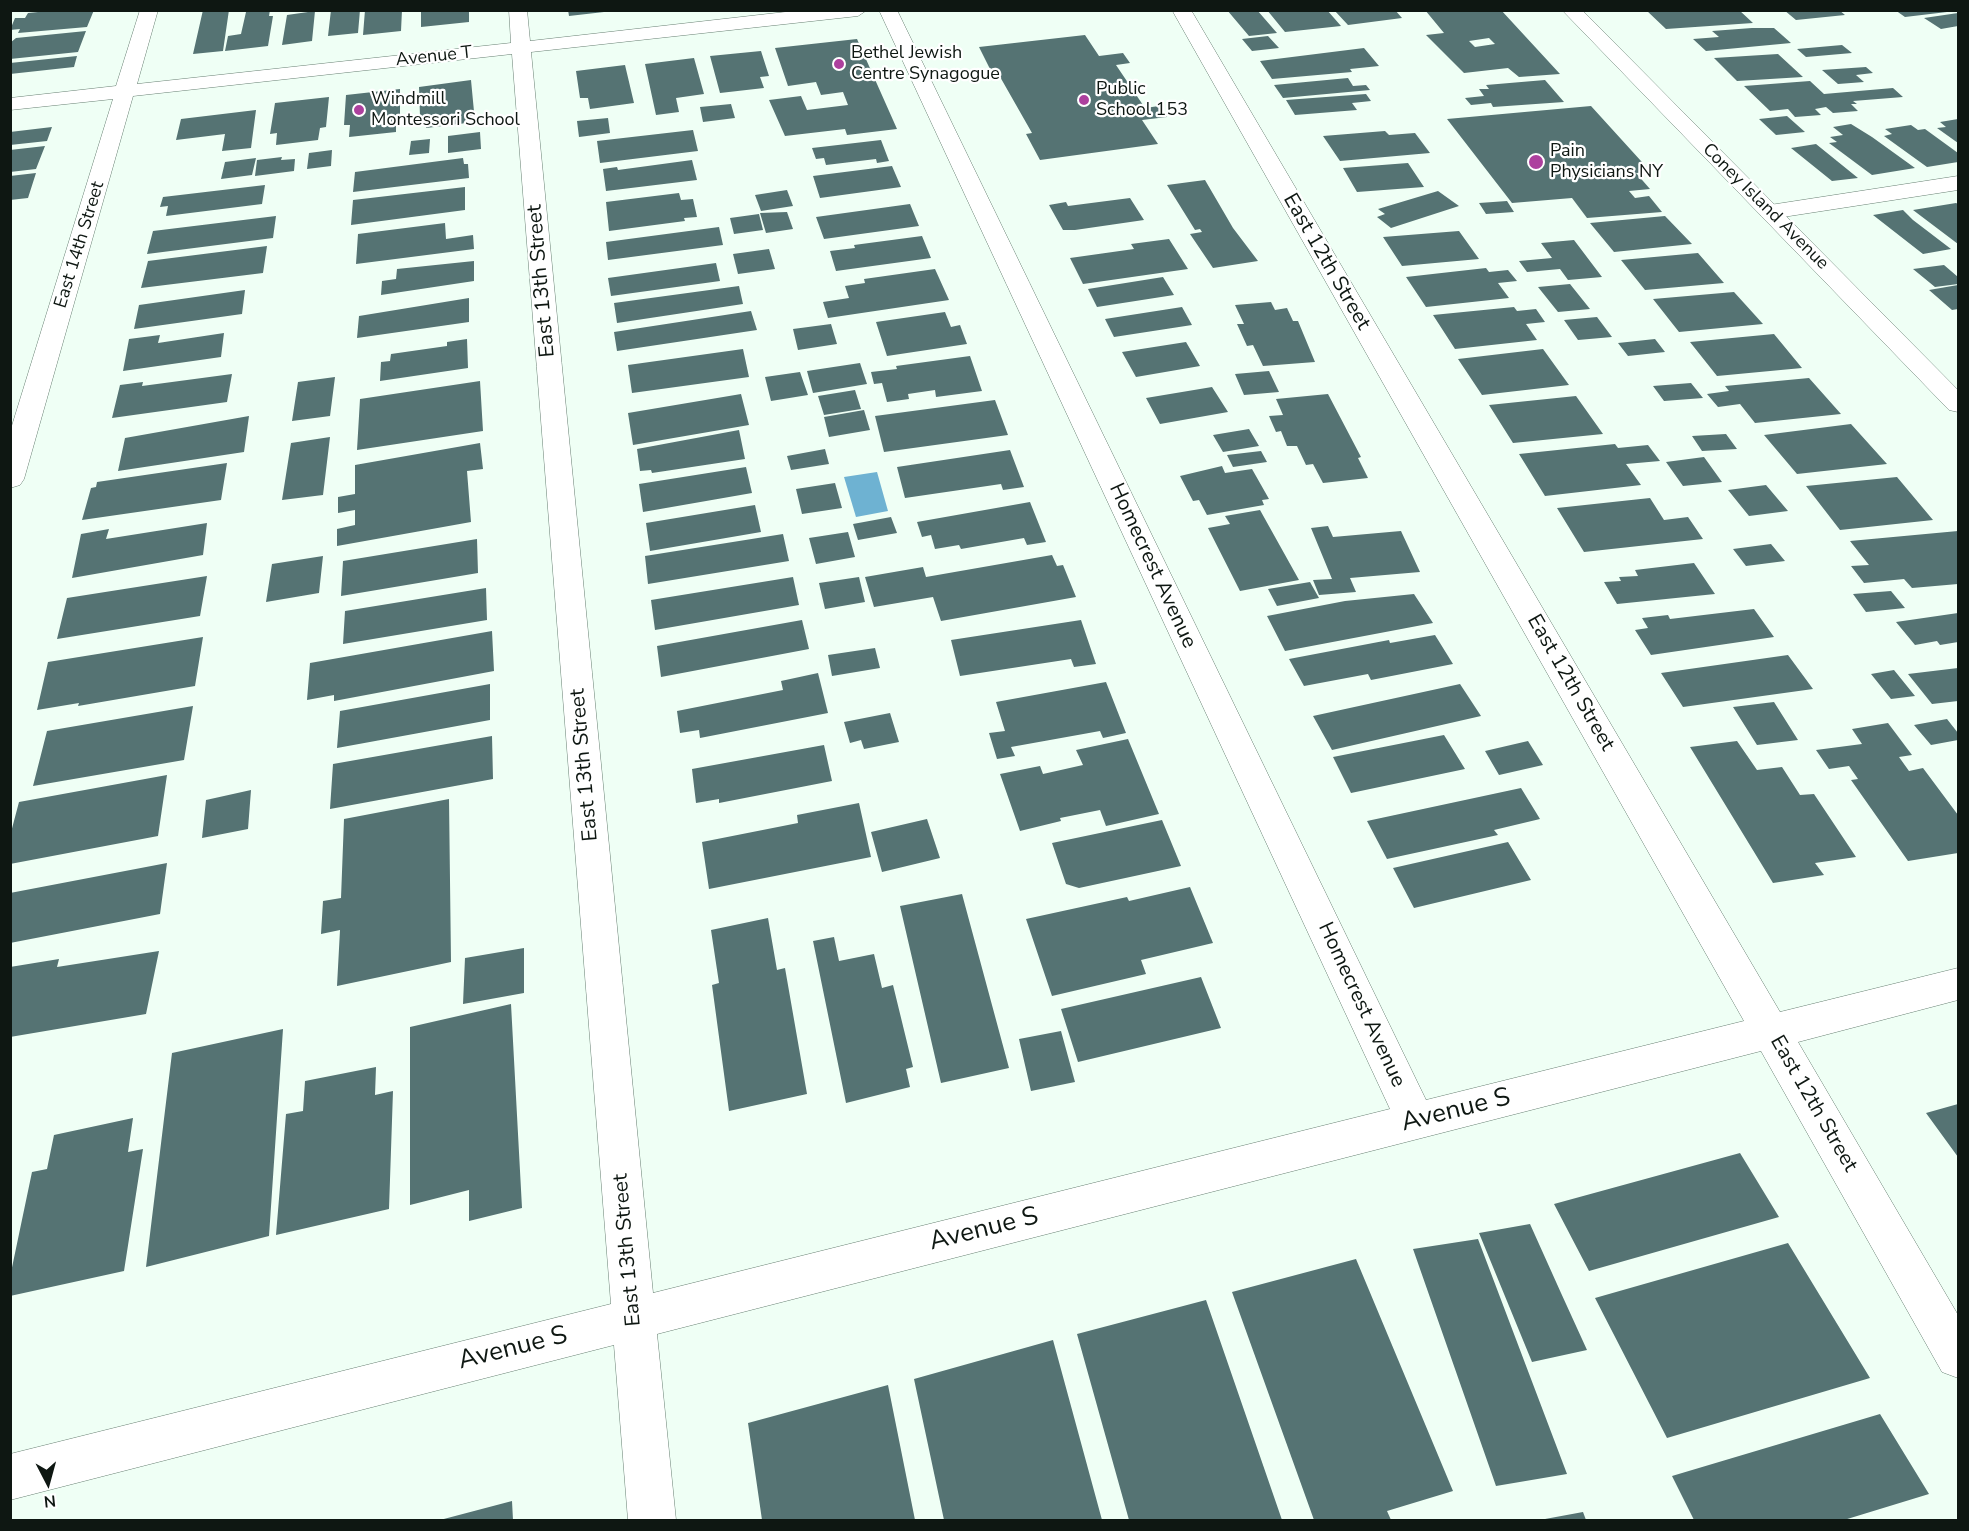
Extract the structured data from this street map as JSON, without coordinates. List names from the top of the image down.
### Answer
{
  "streets": {
    "street": [
      "Avenue T",
      "Coney Island Avenue",
      "East 14th Street",
      "East 12th Street",
      "East 13th Street",
      "Homecrest Avenue",
      "Avenue S"
    ]
  },
  "crossings": [
    ["Avenue T", "East 14th Street"],
    ["Avenue T", "East 13th Street"],
    ["East 12th Street", "Avenue S"],
    ["East 13th Street", "Avenue S"],
    ["Homecrest Avenue", "Avenue S"]
  ],
  "places": [
    "Bethel Jewish Centre Synagogue",
    "Public School 153",
    "Windmill Montessori School",
    "Pain Physicians NY"
  ],
  "north": "bottom"
}
